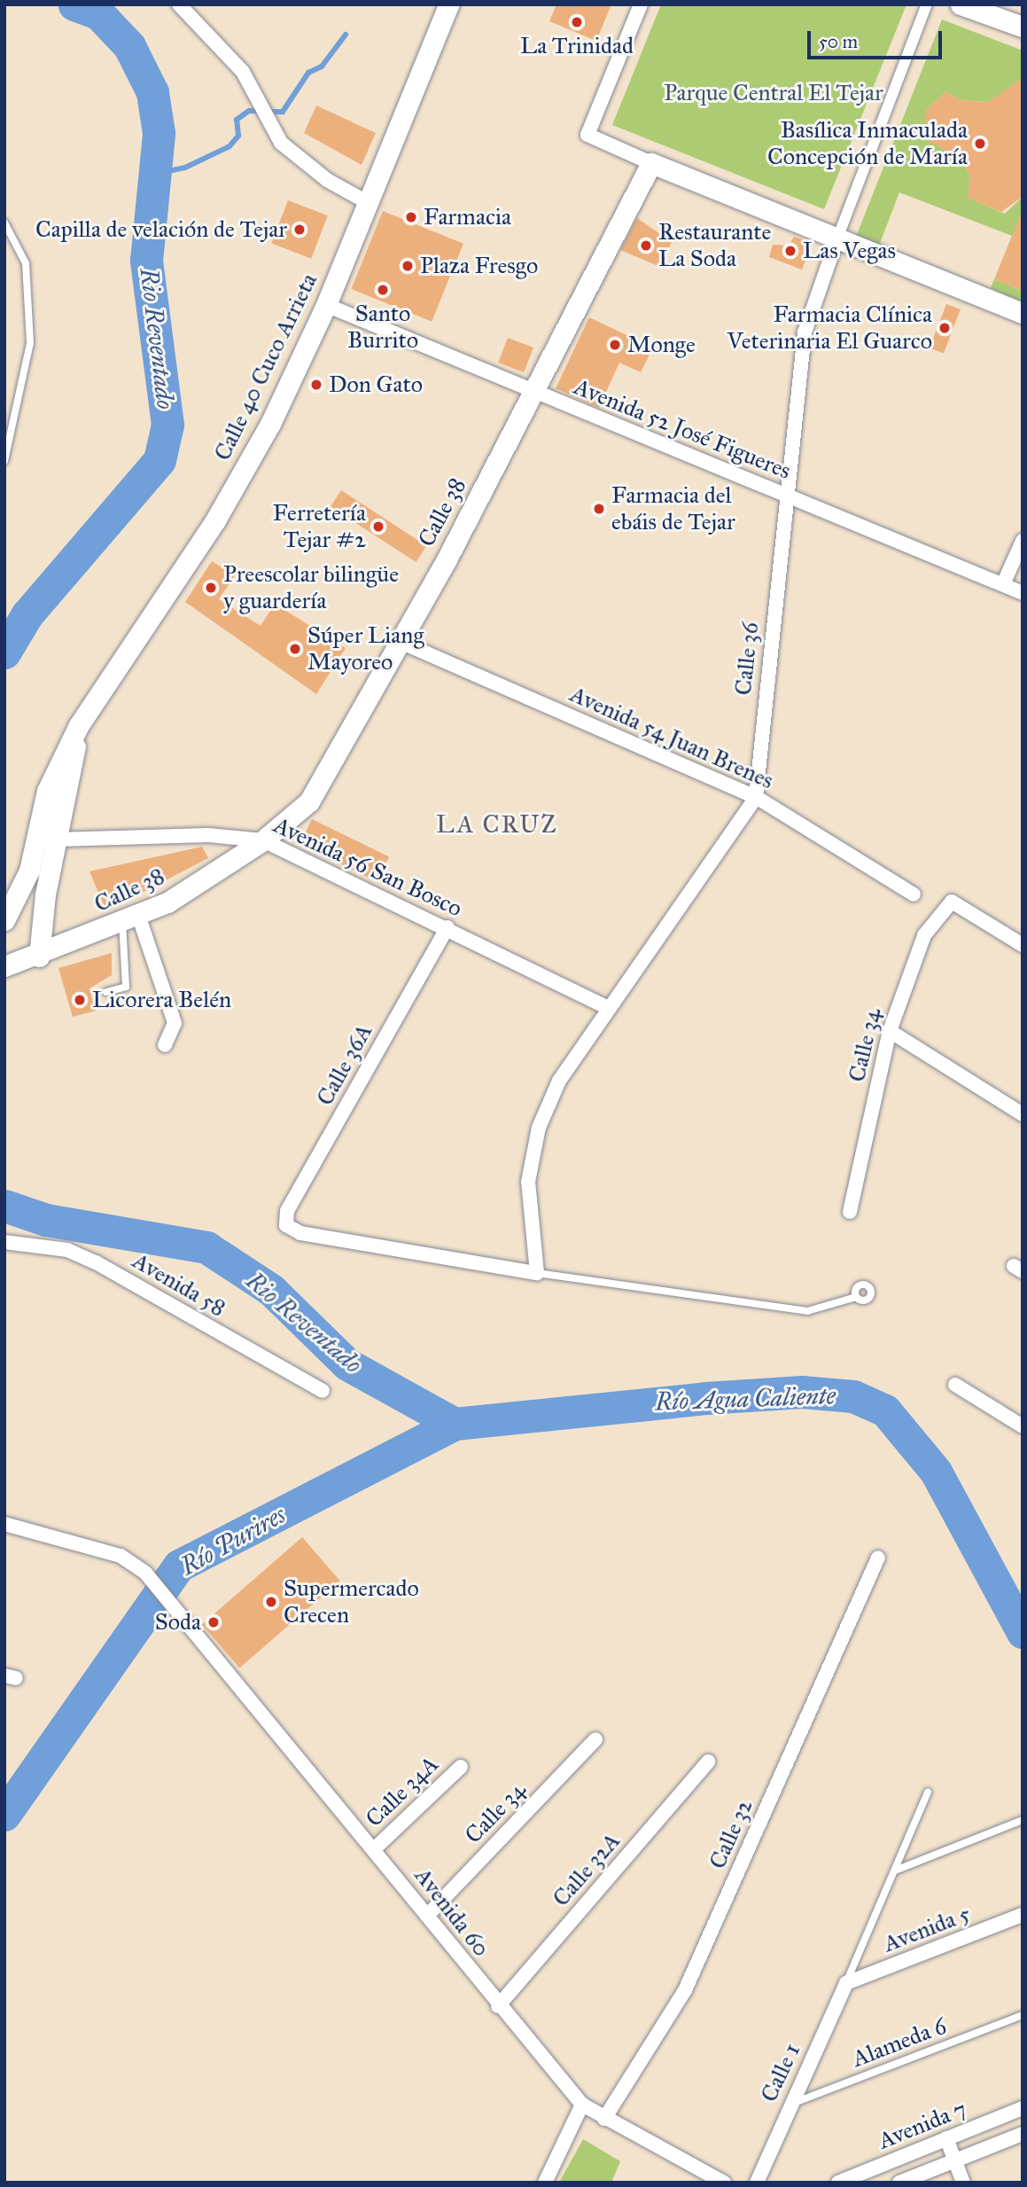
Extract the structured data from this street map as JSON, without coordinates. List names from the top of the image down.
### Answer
{
  "streets": {
    "main road": ["Calle 40 Cuco Arrieta", "Calle 38"],
    "street": [
      "Avenida 52 José Figueres",
      "Calle 36",
      "Avenida 54 Juan Brenes",
      "Avenida 56 San Bosco",
      "Calle 34",
      "Calle 36A",
      "Avenida 58",
      "Calle 34A",
      "Calle 32",
      "Calle 32A",
      "Avenida 60",
      "Avenida 5",
      "Calle 1",
      "Avenida 7"
    ],
    "lane": ["Alameda 6"]
  },
  "crossings": [
    ["Calle 40 Cuco Arrieta", "Avenida 52 José Figueres"],
    ["Avenida 52 José Figueres", "Calle 38"],
    ["Avenida 52 José Figueres", "Calle 36"],
    ["Calle 38", "Avenida 54 Juan Brenes"],
    ["Calle 38", "Avenida 56 San Bosco"],
    ["Calle 36", "Avenida 54 Juan Brenes"],
    ["Calle 36", "Avenida 56 San Bosco"],
    ["Calle 36", "Calle 36A"],
    ["Avenida 56 San Bosco", "Calle 36A"],
    ["Calle 34", "Avenida 60"],
    ["Calle 34A", "Avenida 60"],
    ["Calle 32", "Avenida 60"],
    ["Calle 32A", "Avenida 60"],
    ["Avenida 5", "Calle 1"],
    ["Alameda 6", "Calle 1"]
  ],
  "districts": ["LA CRUZ"],
  "water": ["Rio Reventado", "Río Agua Caliente", "Río Purires"],
  "parks": ["Parque Central El Tejar"],
  "places": [
    "La Trinidad",
    "Basílica Inmaculada Concepción de María",
    "Farmacia",
    "Capilla de velación de Tejar",
    "Restaurante La Soda",
    "Las Vegas",
    "Plaza Fresgo",
    "Santo Burrito",
    "Farmacia Clínica Veterinaria El Guarco",
    "Monge",
    "Don Gato",
    "Farmacia del ebáis de Tejar",
    "Ferretería Tejar #2",
    "Preescolar bilingüe y guardería",
    "Súper Liang Mayoreo",
    "Licorera Belén",
    "Supermercado Crecen",
    "Soda"
  ],
  "scale_bar": "50 m"
}
